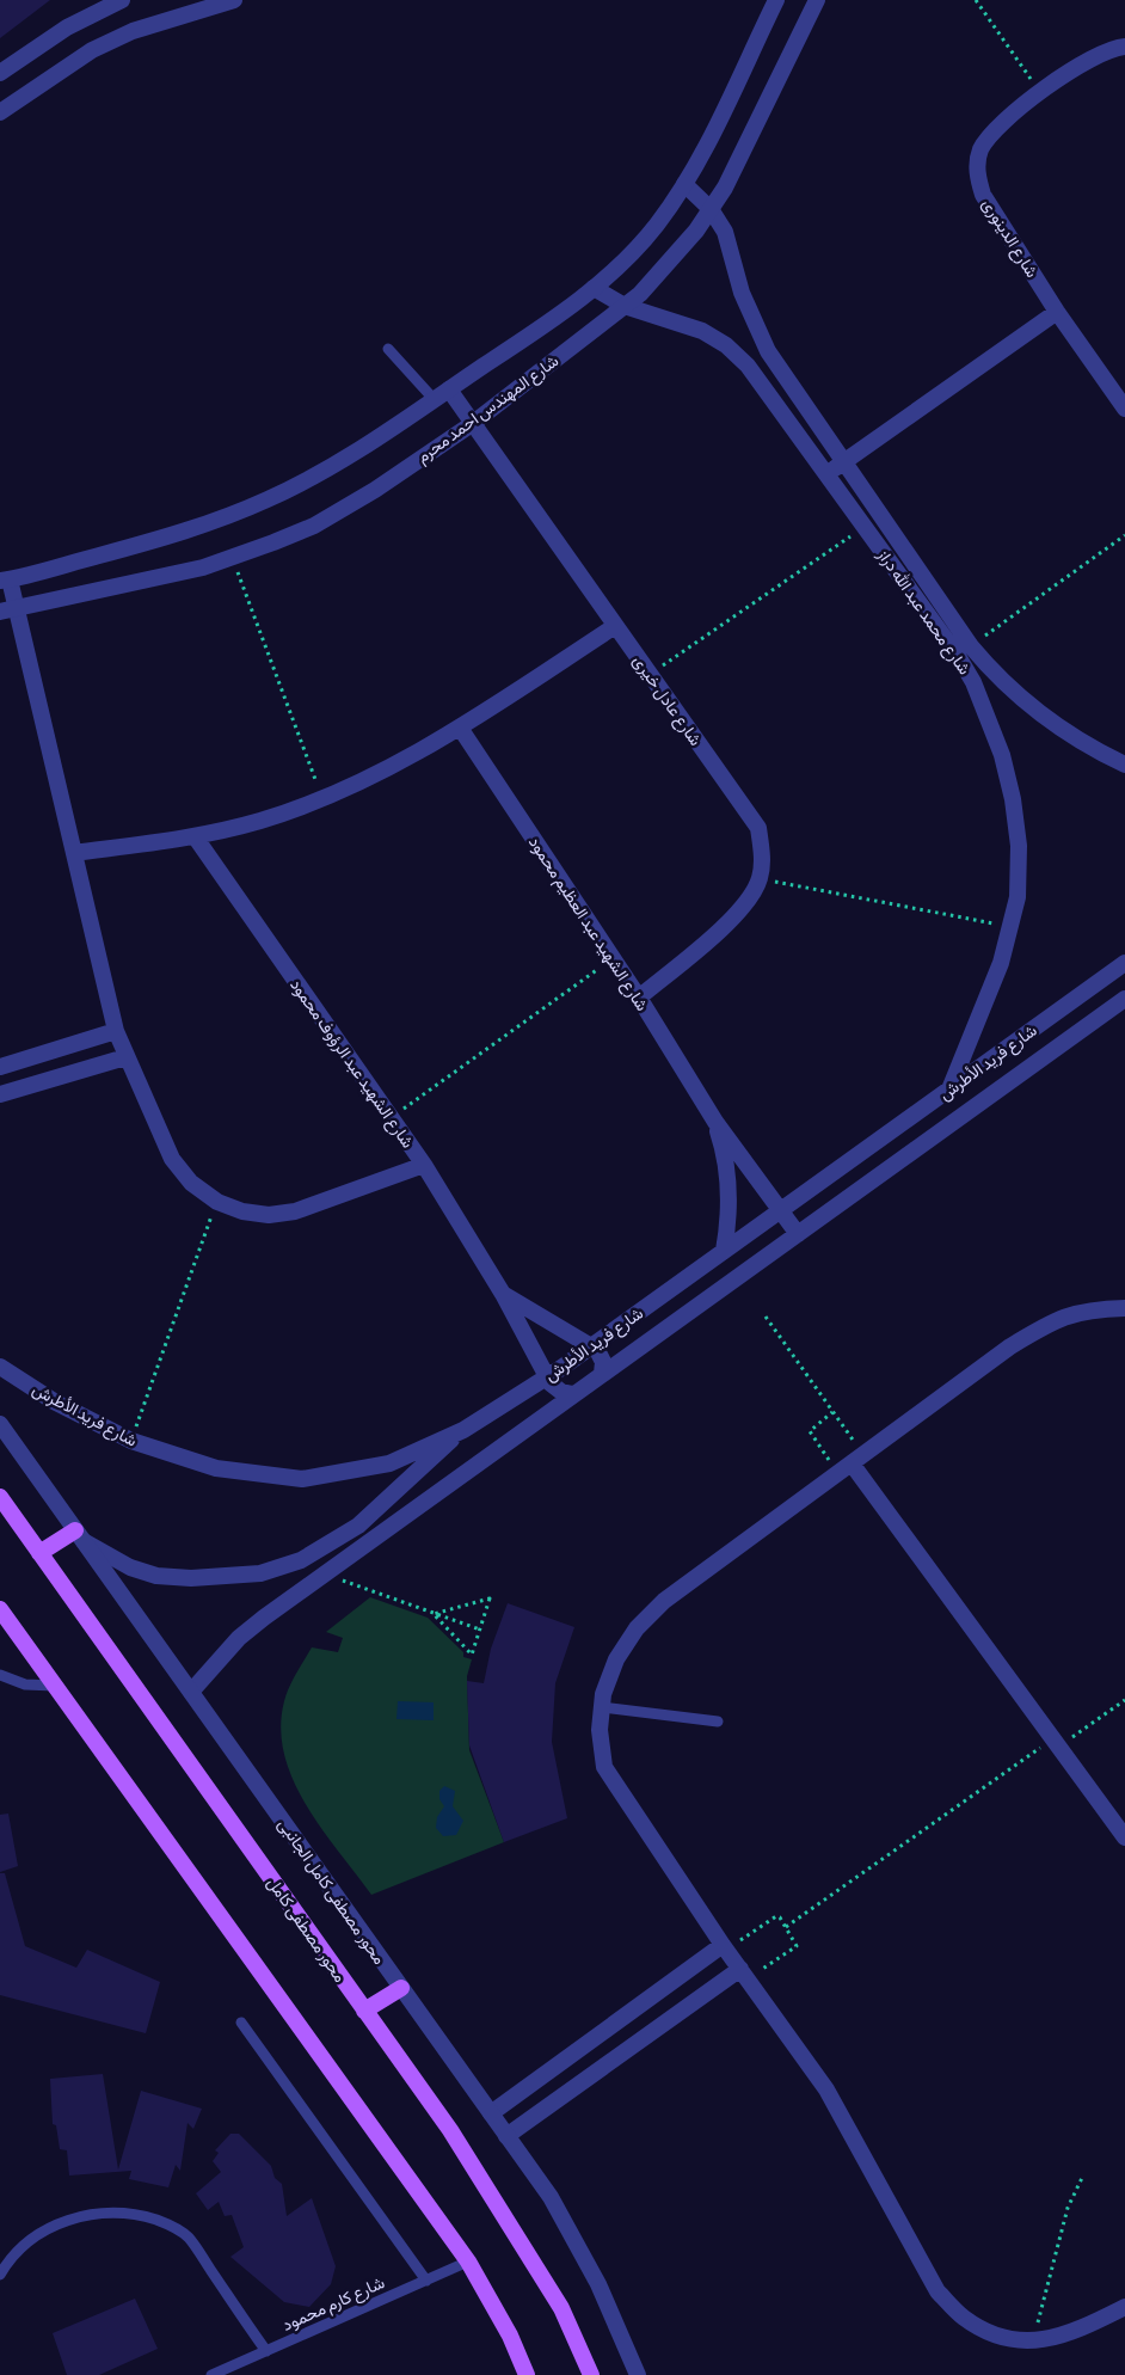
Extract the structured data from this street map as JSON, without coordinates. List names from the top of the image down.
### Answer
{
  "streets": {
    "main road": ["محور مصطفى كامل"],
    "street": [
      "شارع الدينورى",
      "شارع المهندس احمد محرم",
      "شارع محمد عبد الله دراز",
      "شارع عادل خيرى",
      "شارع الشهيد عبد العظيم محمود",
      "شارع فريد الأطرش",
      "شارع الشهيد عبد الرؤوف محمود",
      "محور مصطفى كامل الجانبى"
    ],
    "lane": ["شارع كارم محمود"]
  },
  "crossings": [
    ["شارع المهندس احمد محرم", "شارع محمد عبد الله دراز"],
    ["شارع المهندس احمد محرم", "شارع عادل خيرى"],
    ["شارع محمد عبد الله دراز", "شارع فريد الأطرش"],
    ["شارع عادل خيرى", "شارع الشهيد عبد العظيم محمود"],
    ["شارع الشهيد عبد العظيم محمود", "شارع فريد الأطرش"],
    ["شارع فريد الأطرش", "شارع الشهيد عبد الرؤوف محمود"],
    ["شارع فريد الأطرش", "محور مصطفى كامل الجانبى"]
  ]
}
